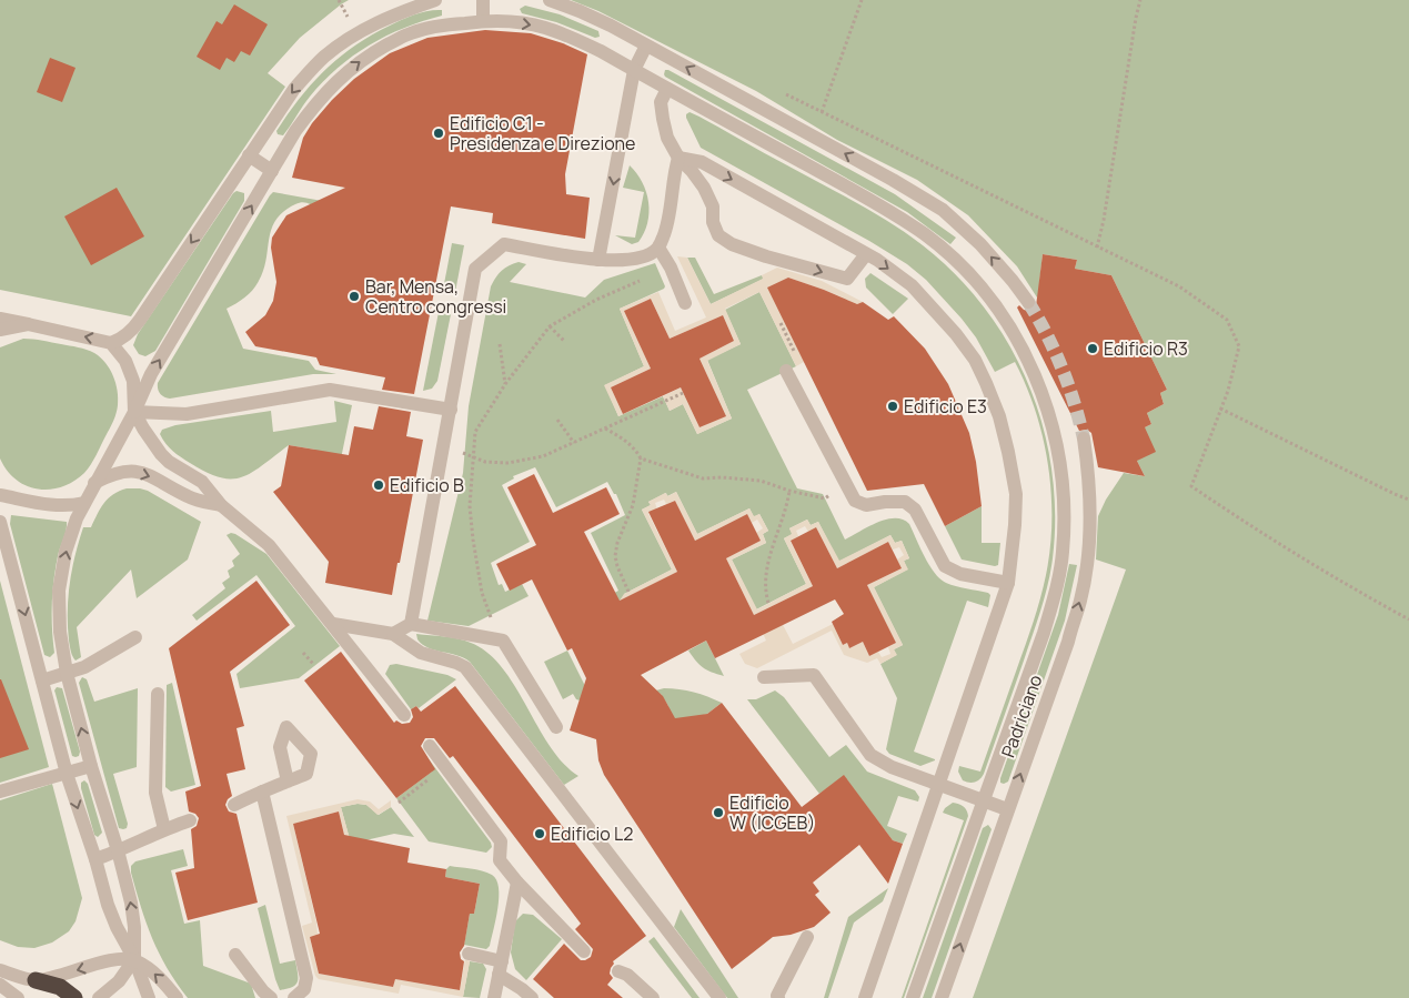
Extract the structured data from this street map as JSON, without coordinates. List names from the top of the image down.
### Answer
{
  "streets": {
    "street": ["Padriciano"]
  },
  "places": [
    "Edificio C1 - Presidenza e Direzione",
    "Bar, Mensa, Centro congressi",
    "Edificio R3",
    "Edificio E3",
    "Edificio B",
    "Edificio W (ICGEB)",
    "Edificio L2"
  ]
}
